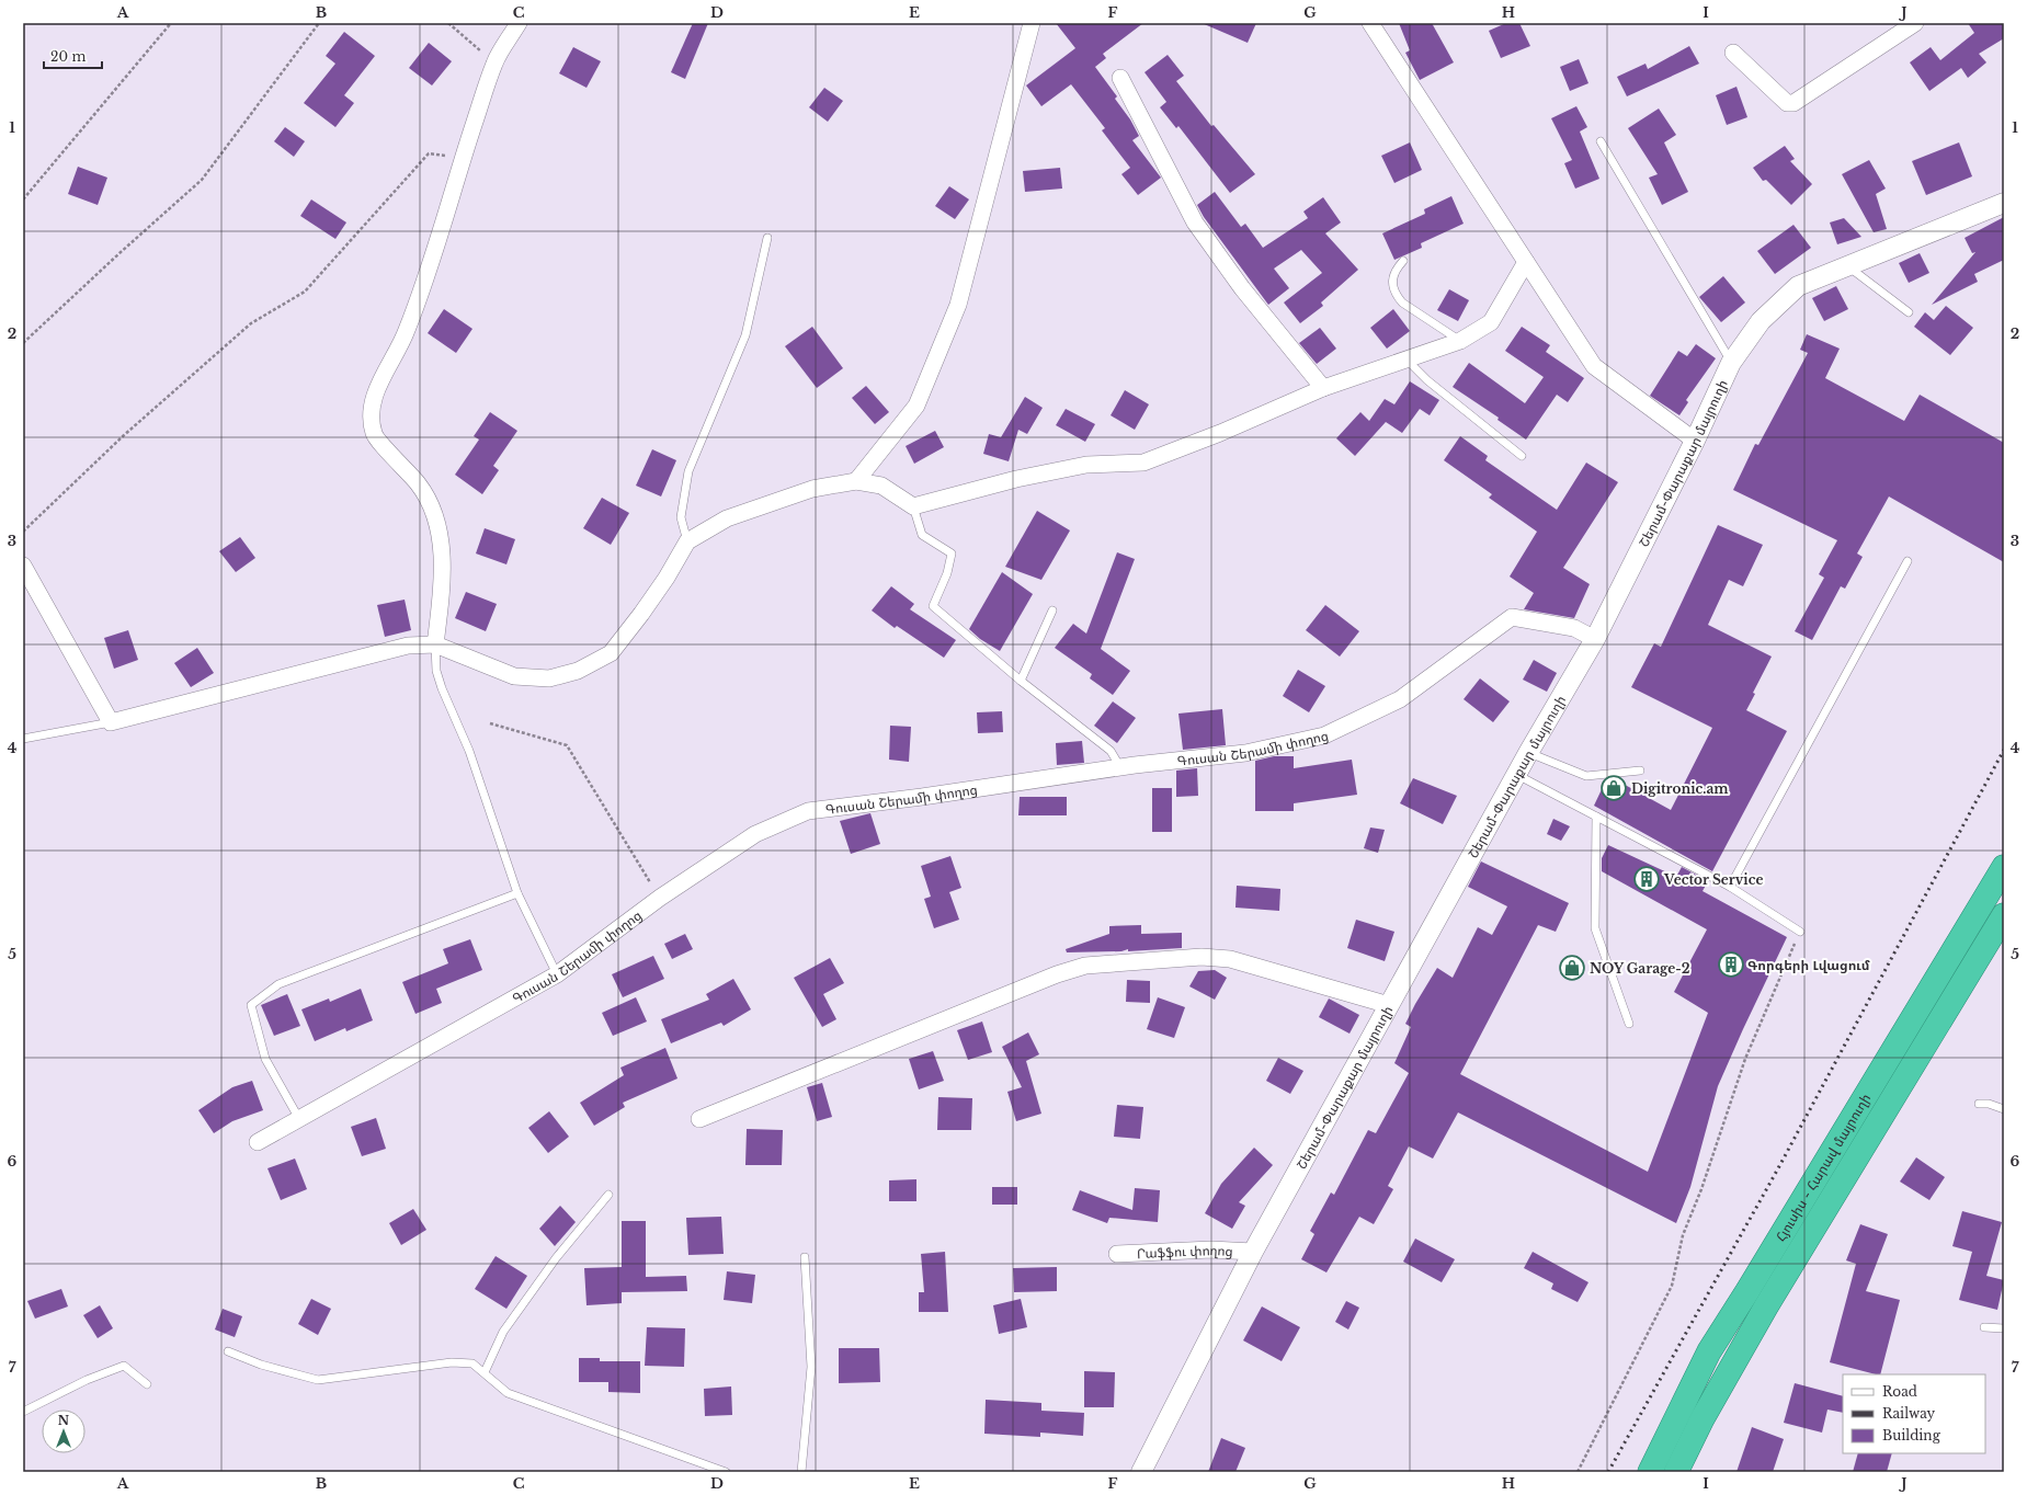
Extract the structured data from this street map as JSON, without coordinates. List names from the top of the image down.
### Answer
{
  "streets": {
    "highway": ["Հյուսիս - Հարավ մայրուղի"],
    "street": ["Շերամ-Փարաքար մայրուղի", "Գուսան Շերամի փողոց", "Րաֆֆու փողոց"]
  },
  "crossings": [
    ["Շերամ-Փարաքար մայրուղի", "Գուսան Շերամի փողոց"],
    ["Շերամ-Փարաքար մայրուղի", "Րաֆֆու փողոց"]
  ],
  "places": {
    "shop": ["Digitronic.am", "NOY Garage-2"],
    "building": ["Vector Service", "Գորգերի Լվացում"]
  },
  "legend": ["Road", "Railway", "Building"],
  "scale_bar": "20 m",
  "north": "top",
  "grid": {
    "columns": [
      "A",
      "B",
      "C",
      "D",
      "E",
      "F",
      "G",
      "H",
      "I",
      "J"
    ],
    "rows": [
      "1",
      "2",
      "3",
      "4",
      "5",
      "6",
      "7"
    ]
  }
}
